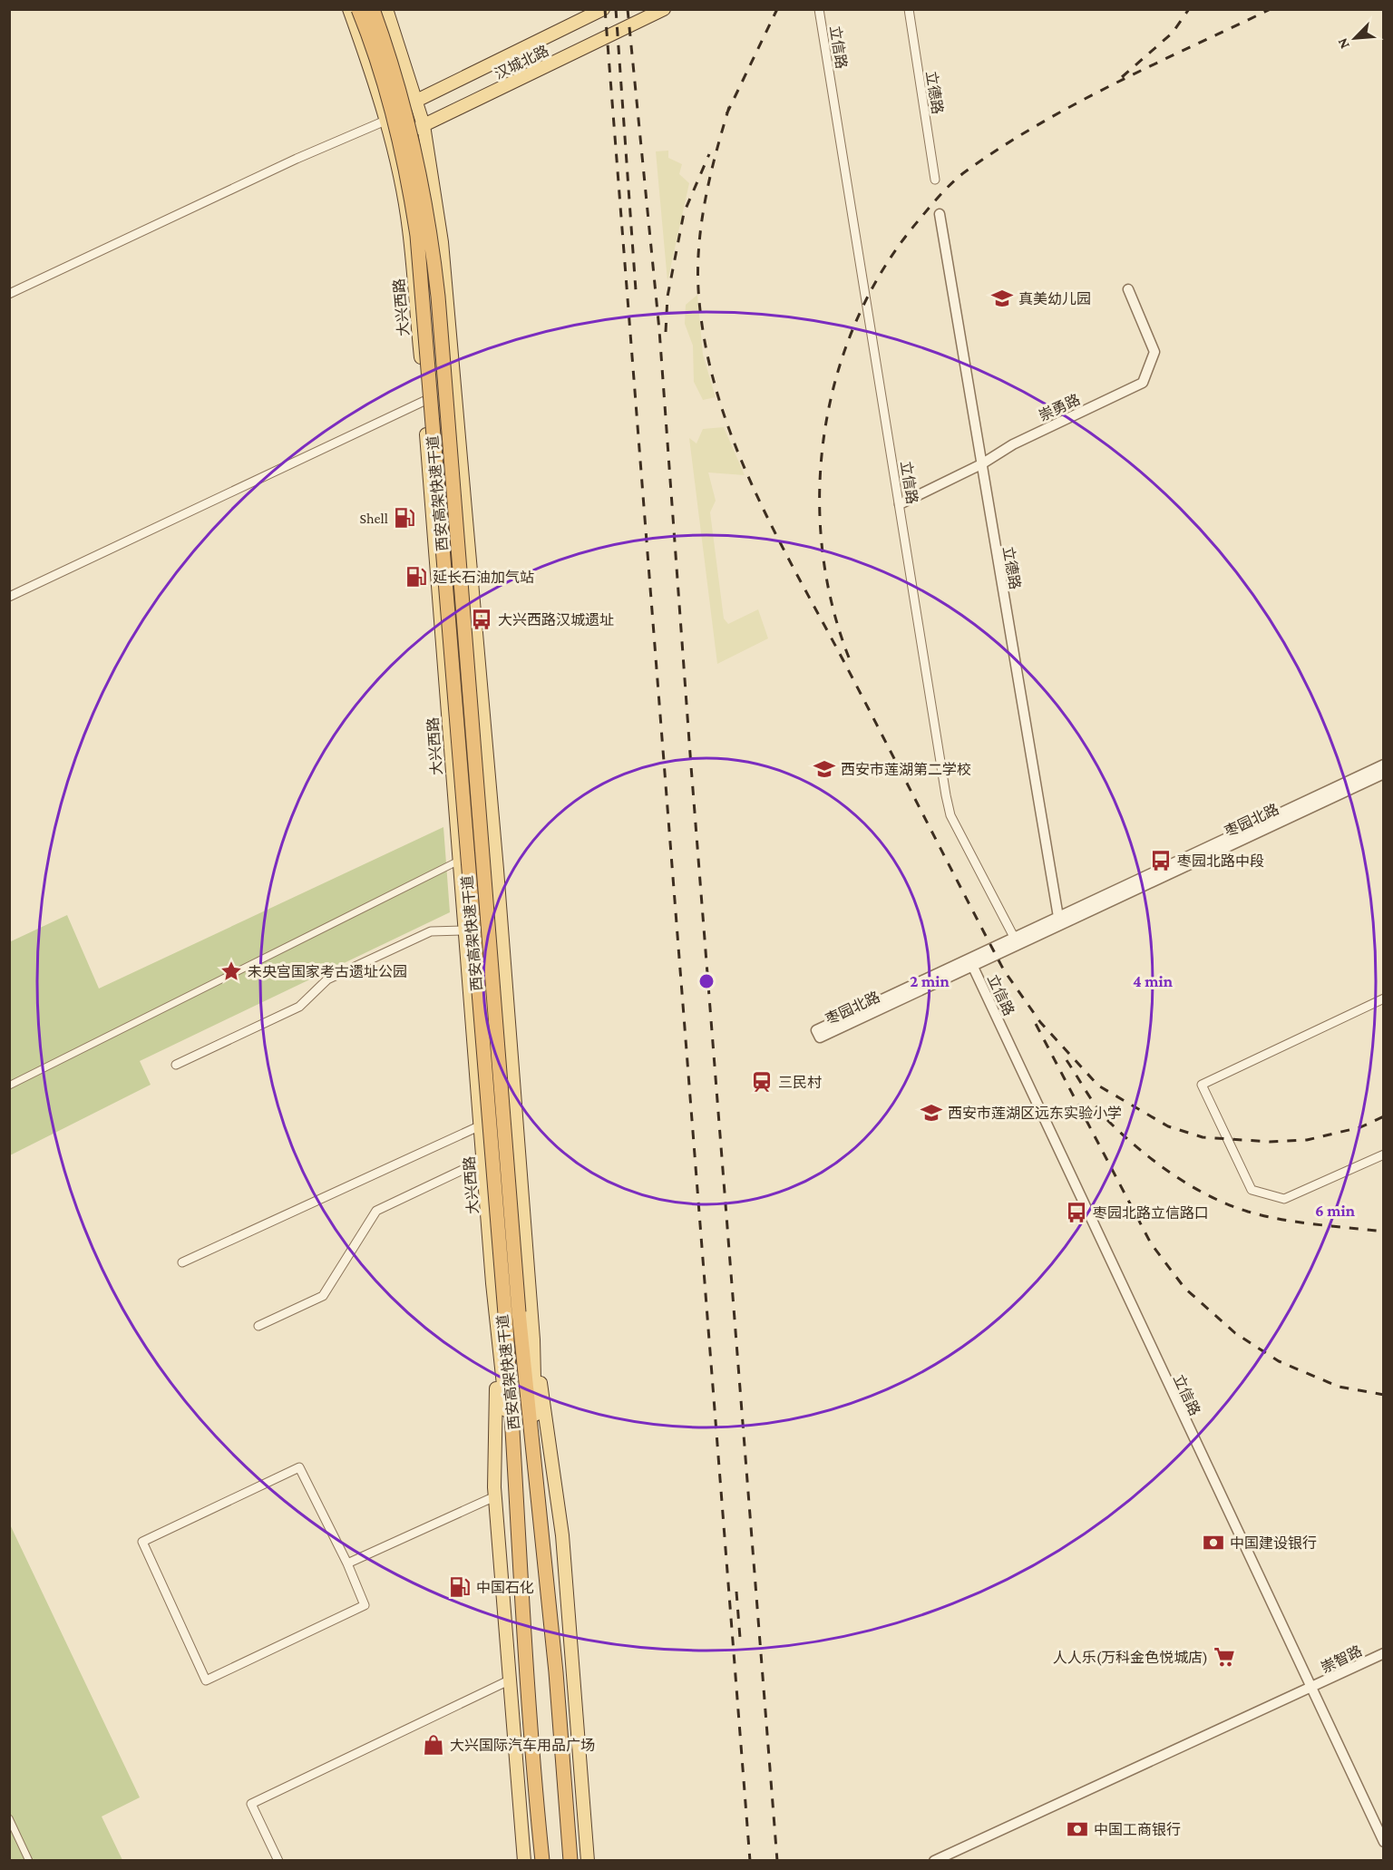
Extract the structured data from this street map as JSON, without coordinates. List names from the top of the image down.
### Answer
{
  "streets": {
    "highway": ["西安高架快速干道"],
    "main road": ["汉城北路", "大兴西路"],
    "street": [
      "立信路",
      "立德路",
      "崇勇路",
      "枣园北路",
      "崇智路"
    ]
  },
  "crossings": [
    ["立信路", "崇勇路"],
    ["立信路", "枣园北路"],
    ["立信路", "崇智路"],
    ["汉城北路", "大兴西路"],
    ["立德路", "崇勇路"],
    ["立德路", "枣园北路"],
    ["大兴西路", "西安高架快速干道"]
  ],
  "places": {
    "school or university": ["真美幼儿园", "西安市莲湖第二学校", "西安市莲湖区远东实验小学"],
    "fuel station": ["Shell", "延长石油加气站", "中国石化"],
    "bus stop": ["大兴西路汉城遗址", "枣园北路中段", "枣园北路立信路口"],
    "place": ["未央宫国家考古遗址公园"],
    "station": ["三民村"],
    "bank": ["中国建设银行", "中国工商银行"],
    "supermarket": ["人人乐(万科金色悦城店)"],
    "shop": ["大兴国际汽车用品广场"]
  },
  "north": "bottom left",
  "rings": ["2 min", "4 min", "6 min"]
}
